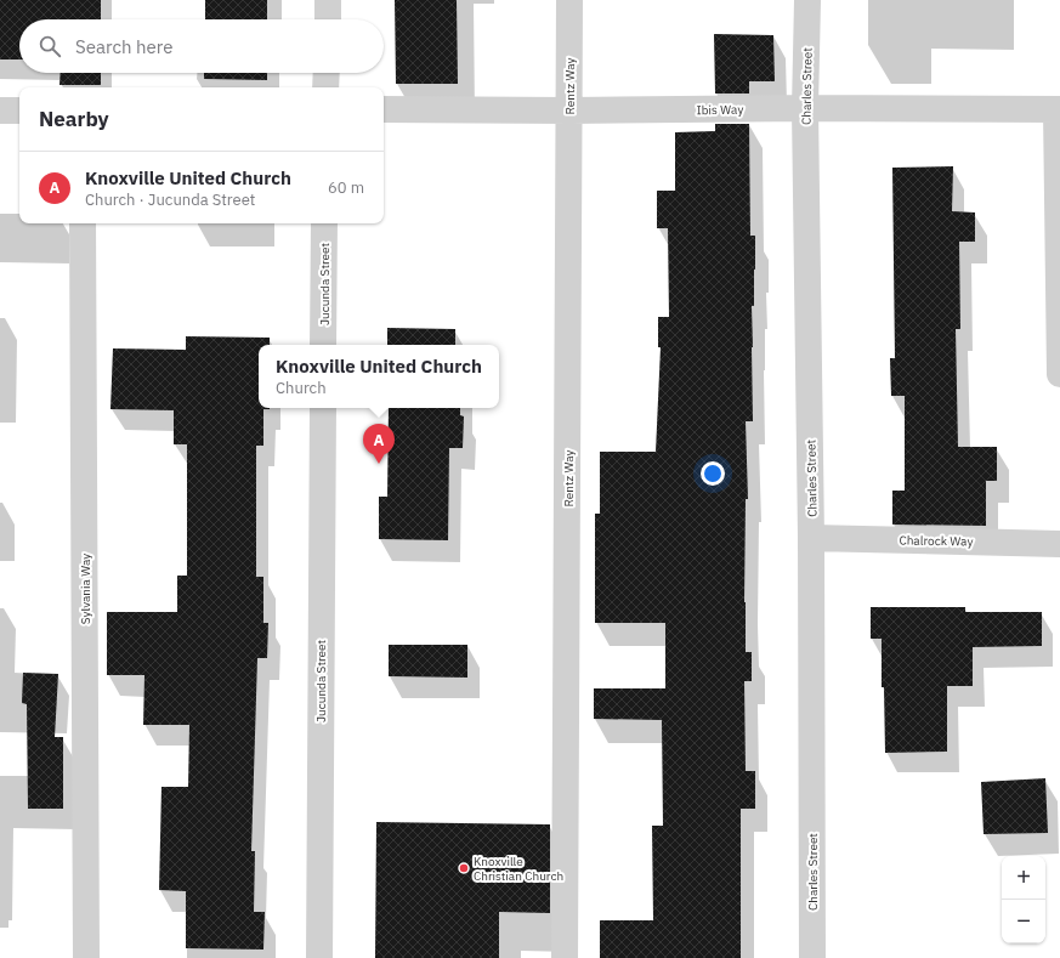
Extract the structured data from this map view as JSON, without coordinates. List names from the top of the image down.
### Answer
{
  "streets": {
    "street": [
      "Rentz Way",
      "Charles Street",
      "Ibis Way",
      "Jucunda Street",
      "Chalrock Way",
      "Sylvania Way"
    ]
  },
  "crossings": [
    ["Rentz Way", "Ibis Way"],
    ["Charles Street", "Ibis Way"],
    ["Charles Street", "Chalrock Way"]
  ],
  "places": ["Knoxville Christian Church"],
  "page": {
    "search": "Search here",
    "heading": "Nearby",
    "list": [
      {
        "mark": "A",
        "name": "Knoxville United Church",
        "note": "Church · Jucunda Street",
        "value": "60 m"
      }
    ],
    "popup": ["Knoxville United Church", "Church"],
    "pins": "A",
    "map_buttons": ["+", "−"]
  }
}
